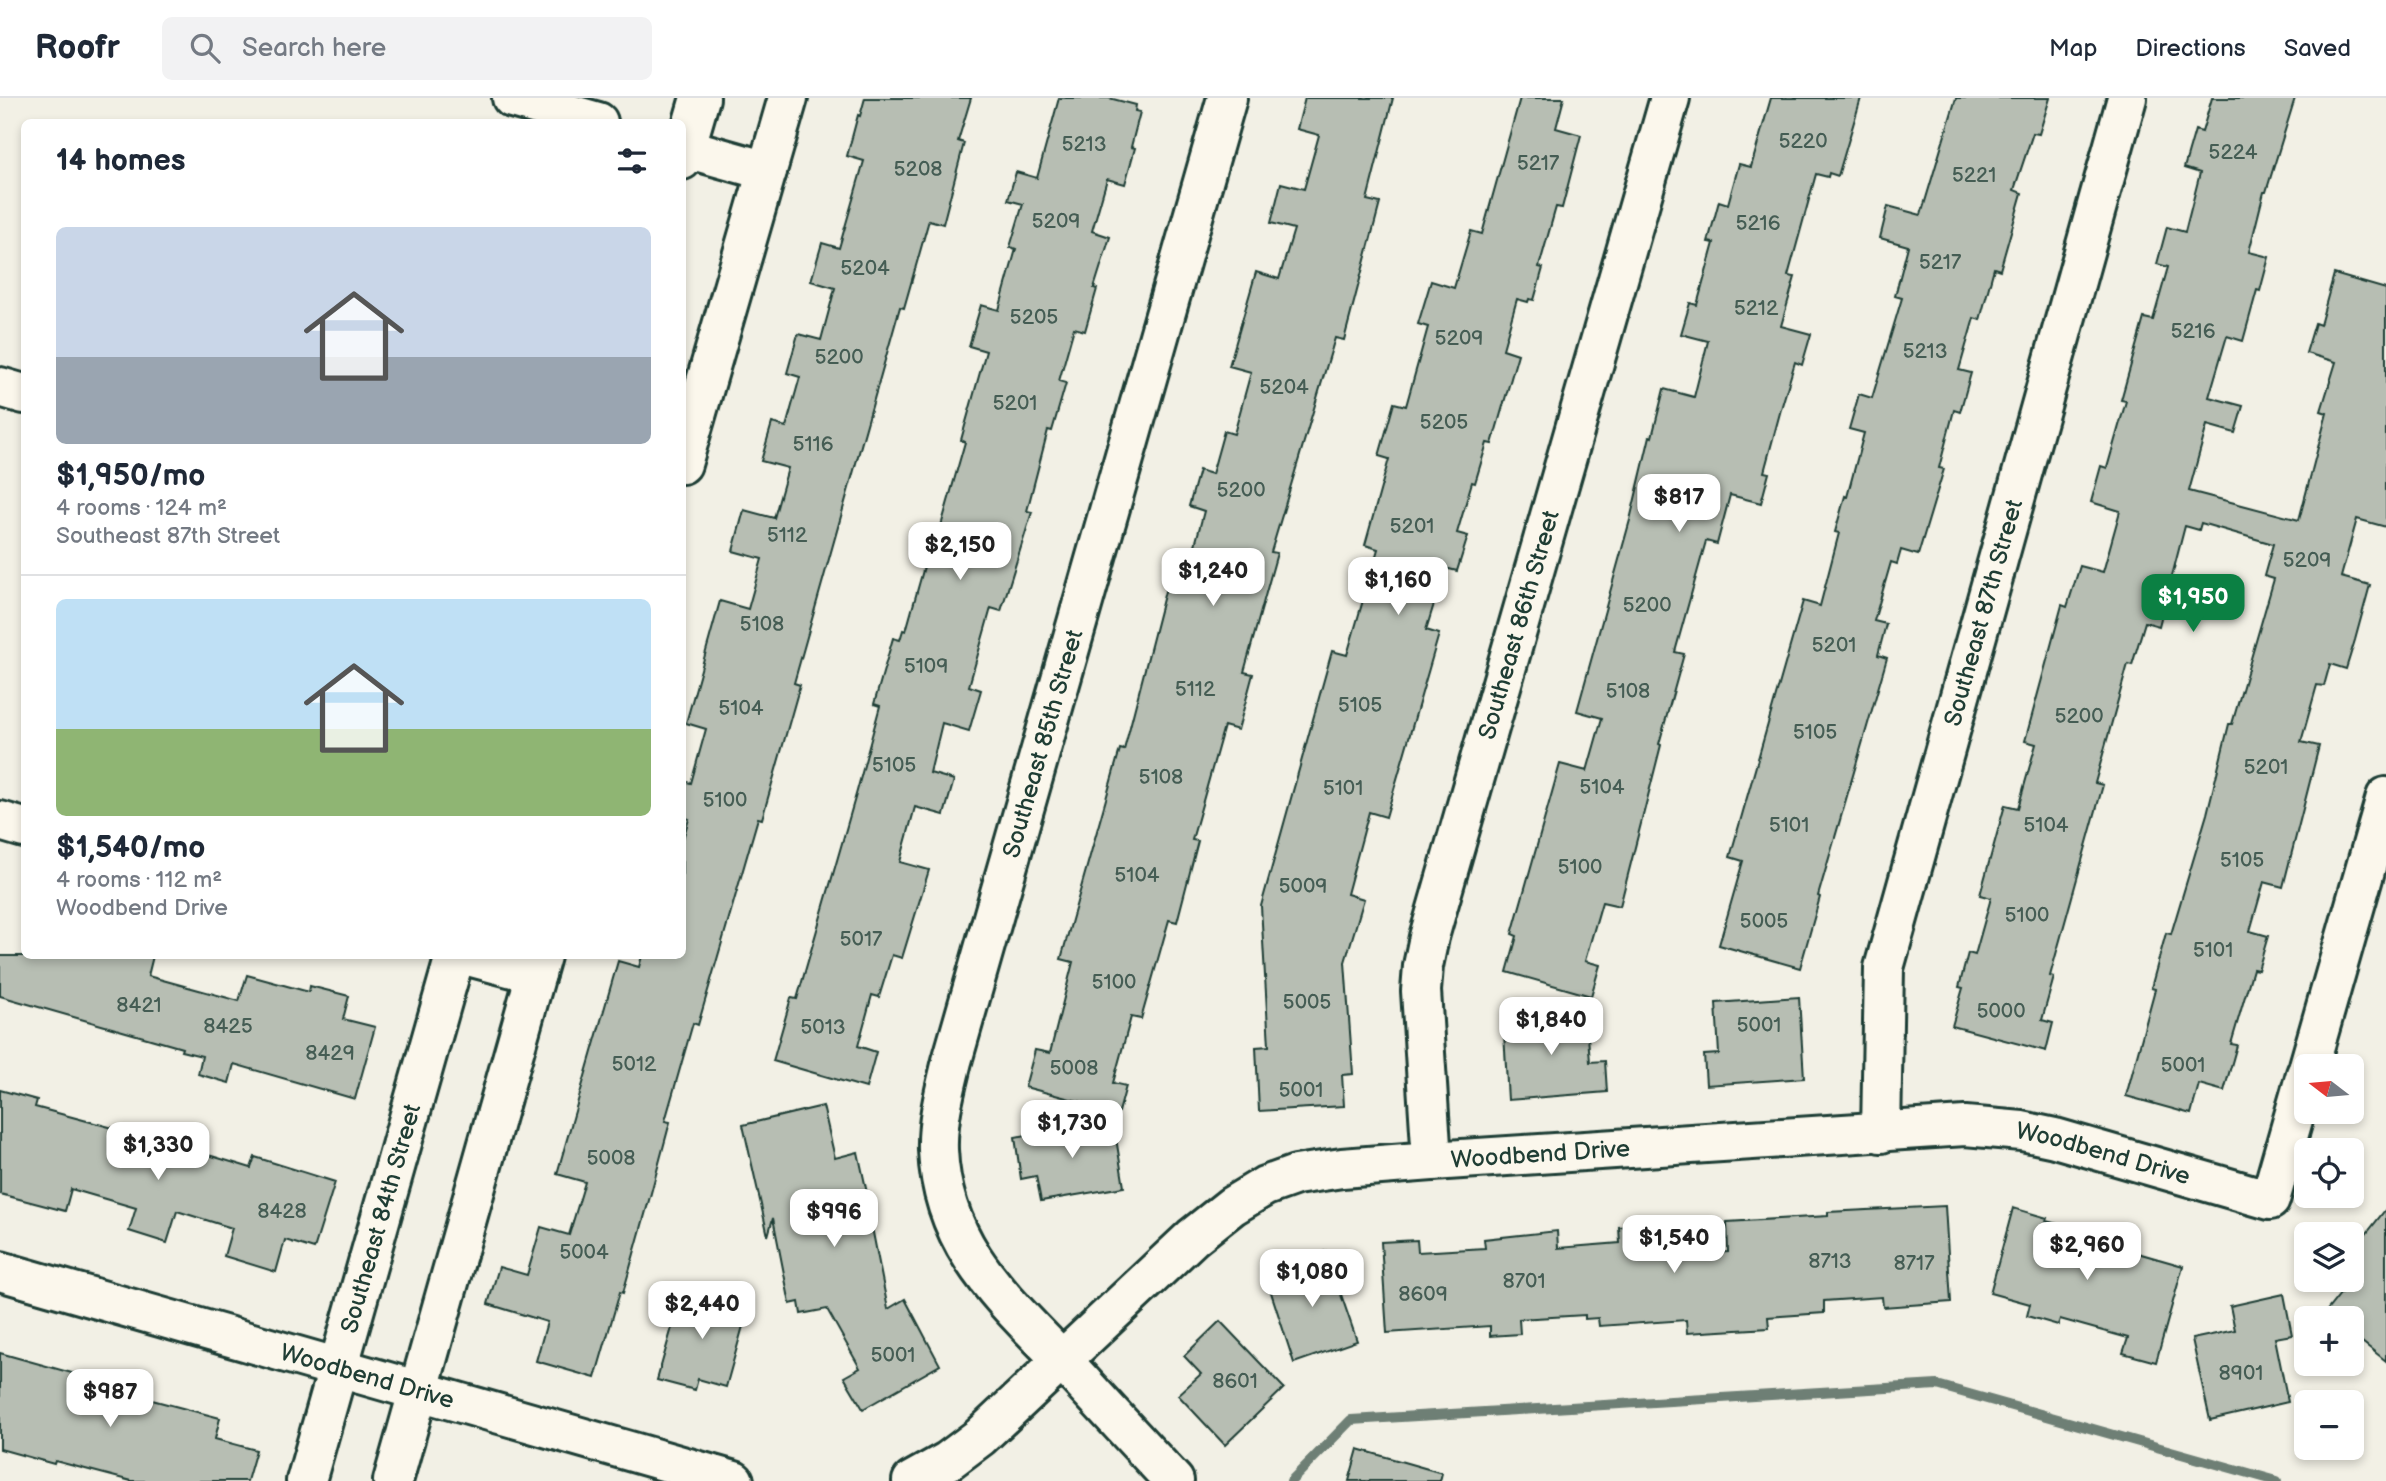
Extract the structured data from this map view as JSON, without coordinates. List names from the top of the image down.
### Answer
{
  "streets": {
    "street": [
      "Southeast 87th Street",
      "Southeast 86th Street",
      "Southeast 85th Street",
      "Woodbend Drive",
      "Southeast 84th Street"
    ]
  },
  "crossings": [
    ["Southeast 87th Street", "Woodbend Drive"],
    ["Southeast 86th Street", "Woodbend Drive"],
    ["Southeast 85th Street", "Woodbend Drive"],
    ["Woodbend Drive", "Southeast 84th Street"]
  ],
  "house_numbers": [
    "5220",
    "5213",
    "5224",
    "5217",
    "5208",
    "5221",
    "5209",
    "5216",
    "5217",
    "5204",
    "5212",
    "5205",
    "5216",
    "5209",
    "5213",
    "5200",
    "5204",
    "5201",
    "5205",
    "5116",
    "5200",
    "5201",
    "5112",
    "5209",
    "5200",
    "5108",
    "5201",
    "5109",
    "5112",
    "5108",
    "5105",
    "5104",
    "5200",
    "5105",
    "5105",
    "5201",
    "5108",
    "5104",
    "5101",
    "5100",
    "5101",
    "5104",
    "5105",
    "5100",
    "5104",
    "5009",
    "5100",
    "5005",
    "5017",
    "5101",
    "5100",
    "5005",
    "8421",
    "5000",
    "5001",
    "8425",
    "5013",
    "8429",
    "5012",
    "5001",
    "5008",
    "5001",
    "5008",
    "8428",
    "5004",
    "8713",
    "8717",
    "8701",
    "8609",
    "5001",
    "8901",
    "8601"
  ],
  "north": "left",
  "page": {
    "header": "Roofr",
    "search": "Search here",
    "nav": ["Map", "Directions", "Saved"],
    "heading": "14 homes",
    "list": [
      {
        "name": "$1,950/mo",
        "note": "4 rooms · 124 m² · Southeast 87th Street"
      },
      {
        "name": "$1,540/mo",
        "note": "4 rooms · 112 m² · Woodbend Drive"
      }
    ],
    "price": [
      "$817",
      "$2,150",
      "$1,240",
      "$1,160",
      "$1,950",
      "$1,840",
      "$1,730",
      "$1,330",
      "$996",
      "$1,540",
      "$2,960",
      "$1,080",
      "$2,440",
      "$987"
    ],
    "map_buttons": ["+", "−"]
  }
}
